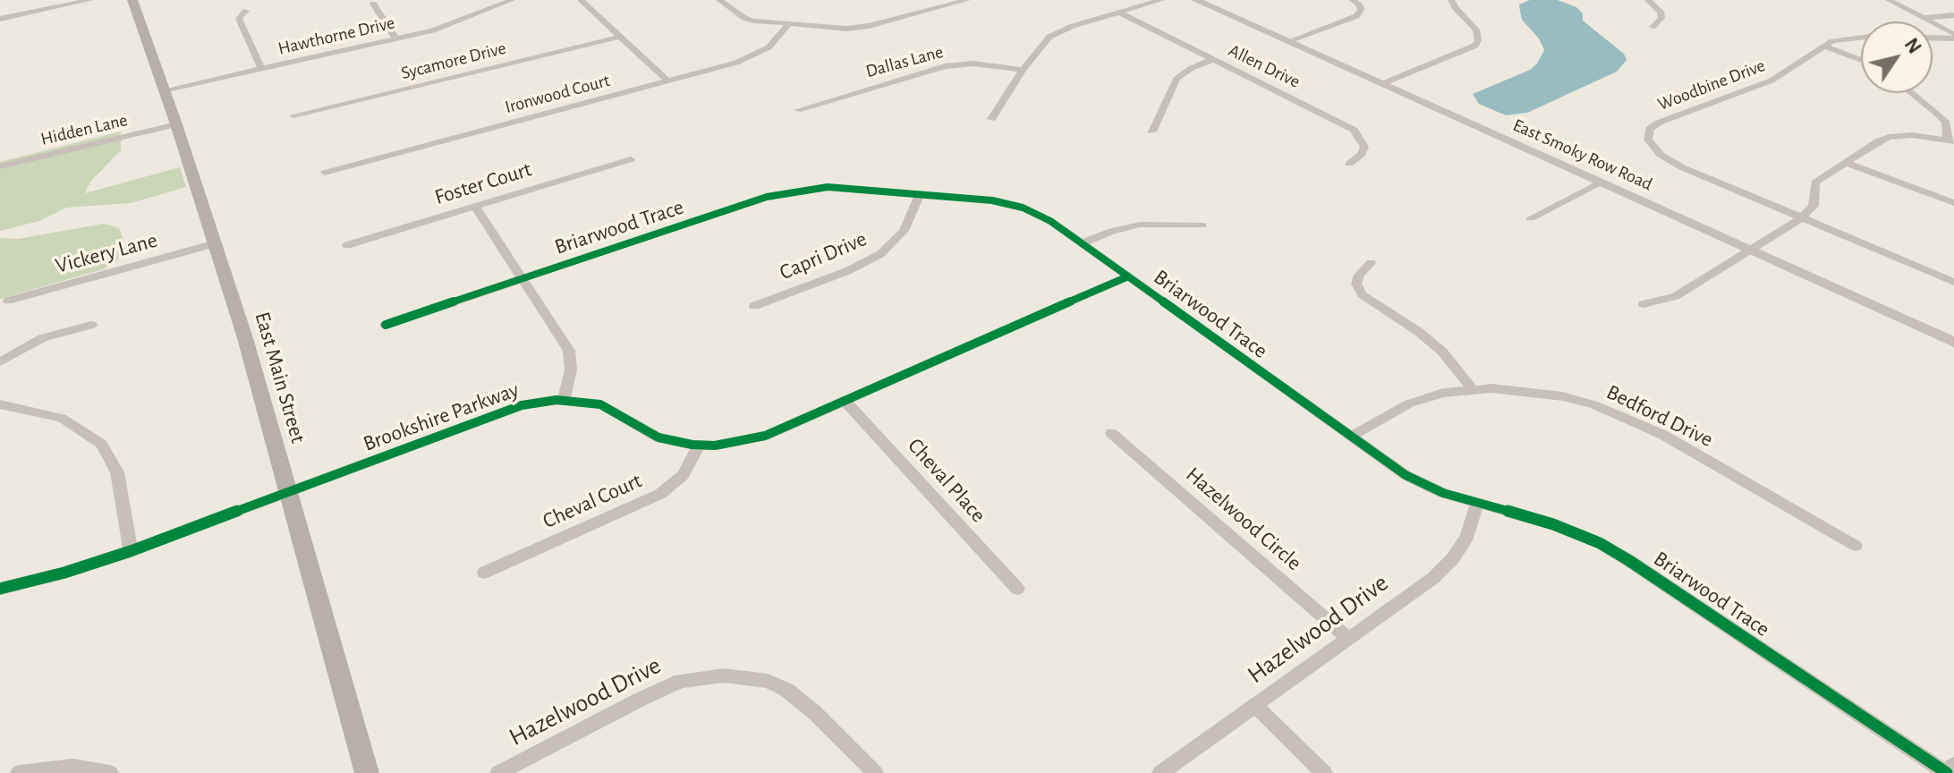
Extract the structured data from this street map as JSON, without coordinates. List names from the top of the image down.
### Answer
{
  "streets": {
    "main road": ["East Main Street"],
    "street": [
      "Hawthorne Drive",
      "Sycamore Drive",
      "Dallas Lane",
      "Allen Drive",
      "Woodbine Drive",
      "Ironwood Court",
      "Hidden Lane",
      "East Smoky Row Road",
      "Foster Court",
      "Briarwood Trace",
      "Vickery Lane",
      "Capri Drive",
      "Bedford Drive",
      "Brookshire Parkway",
      "Cheval Place",
      "Cheval Court",
      "Hazelwood Circle",
      "Hazelwood Drive"
    ]
  },
  "crossings": [
    ["Hawthorne Drive", "East Main Street"],
    ["Hidden Lane", "East Main Street"],
    ["Briarwood Trace", "Capri Drive"],
    ["Briarwood Trace", "Bedford Drive"],
    ["Briarwood Trace", "Brookshire Parkway"],
    ["Briarwood Trace", "Hazelwood Drive"],
    ["Vickery Lane", "East Main Street"],
    ["East Main Street", "Brookshire Parkway"],
    ["Brookshire Parkway", "Cheval Place"],
    ["Brookshire Parkway", "Cheval Court"],
    ["Hazelwood Circle", "Hazelwood Drive"]
  ],
  "north": "top right"
}
